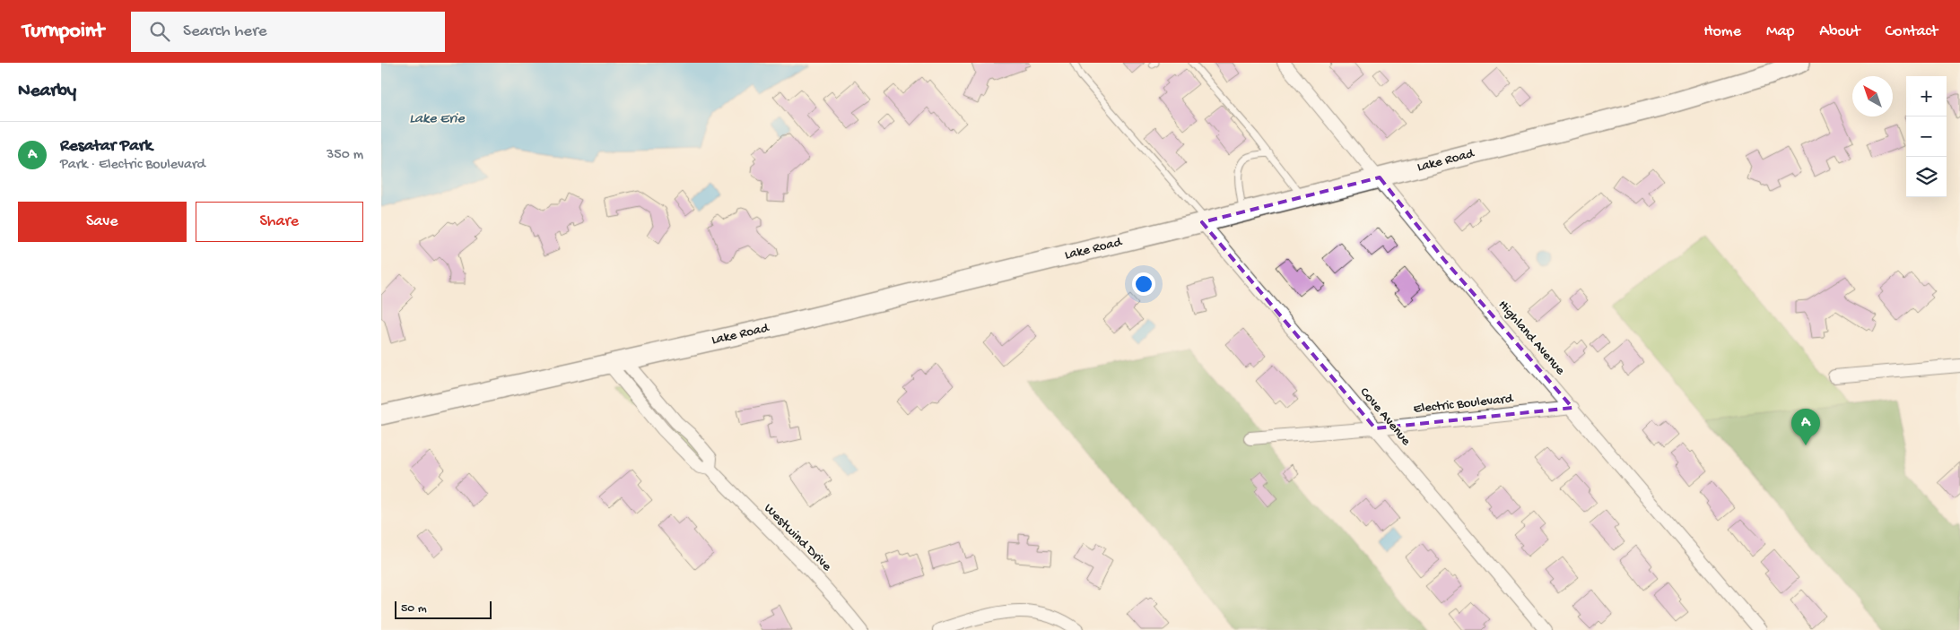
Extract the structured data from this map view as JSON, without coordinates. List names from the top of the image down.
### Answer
{
  "streets": {
    "main road": ["Lake Road"],
    "street": [
      "Highland Avenue",
      "Electric Boulevard",
      "Cove Avenue",
      "Westwind Drive"
    ]
  },
  "crossings": [
    ["Lake Road", "Highland Avenue"],
    ["Lake Road", "Cove Avenue"],
    ["Lake Road", "Westwind Drive"],
    ["Highland Avenue", "Electric Boulevard"],
    ["Electric Boulevard", "Cove Avenue"]
  ],
  "water": ["Lake Erie"],
  "scale_bar": "50 m",
  "north": "top left",
  "page": {
    "header": "Turnpoint",
    "search": "Search here",
    "nav": [
      "Home",
      "Map",
      "About",
      "Contact"
    ],
    "heading": "Nearby",
    "map_buttons": ["+", "−"],
    "list": [
      {
        "mark": "A",
        "name": "Resatar Park",
        "note": "Park · Electric Boulevard",
        "value": "350 m"
      }
    ],
    "buttons": ["Save", "Share"],
    "pins": "A",
    "scale": "50 m"
  }
}
